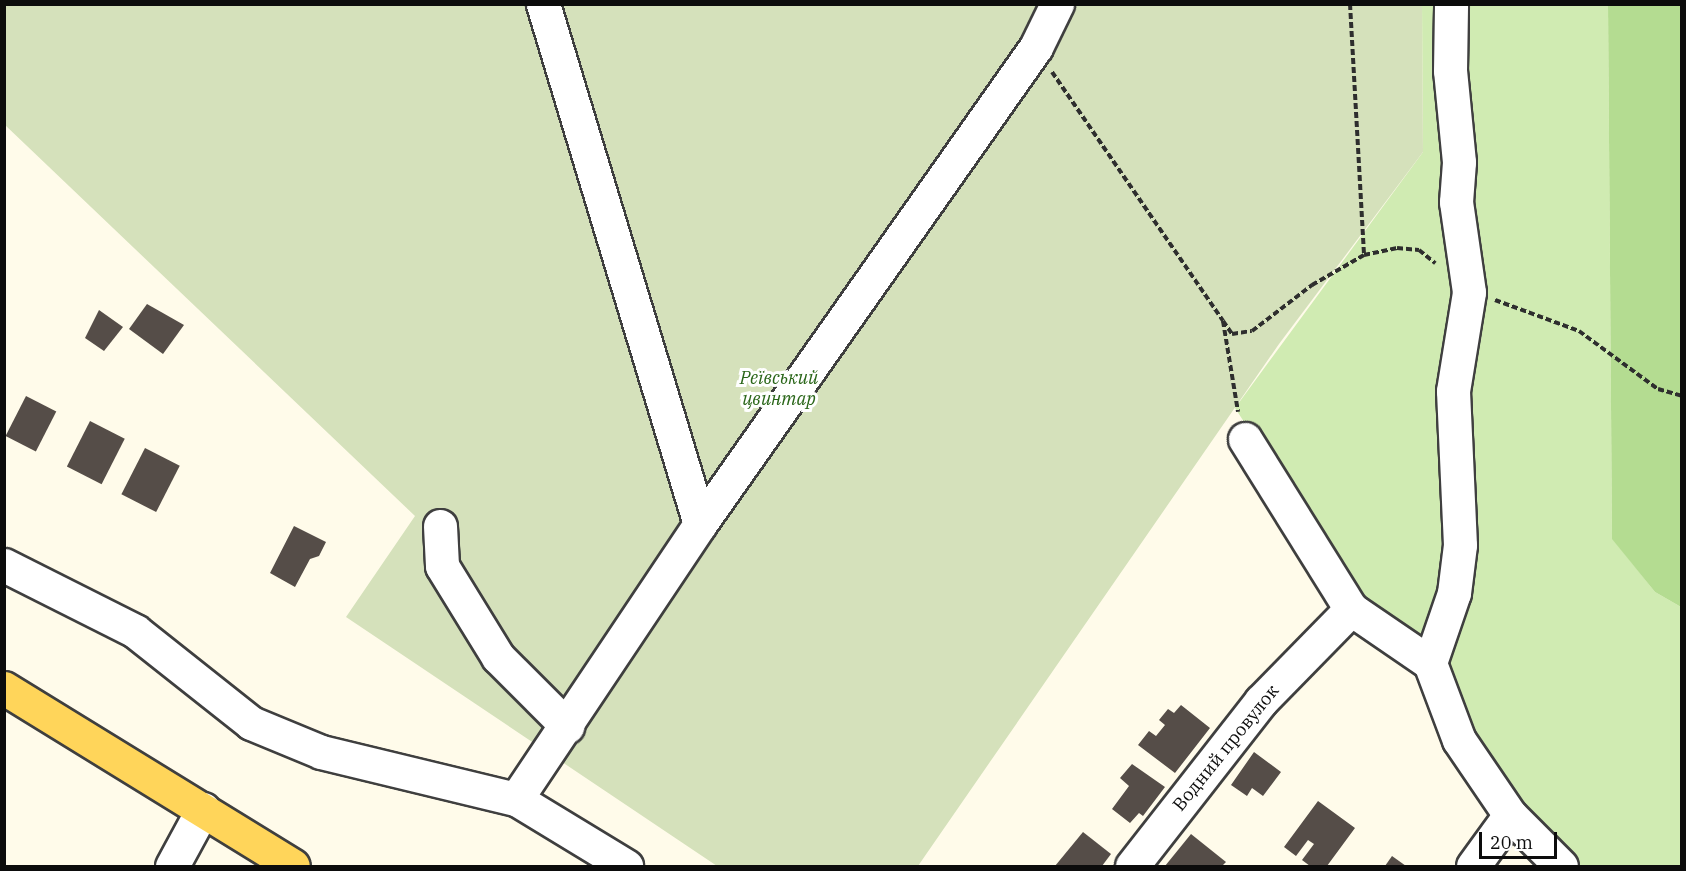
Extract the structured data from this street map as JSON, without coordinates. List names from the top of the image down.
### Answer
{
  "streets": {
    "street": ["Водний провулок"]
  },
  "parks": ["Реївський цвинтар"],
  "scale_bar": "20 m"
}
